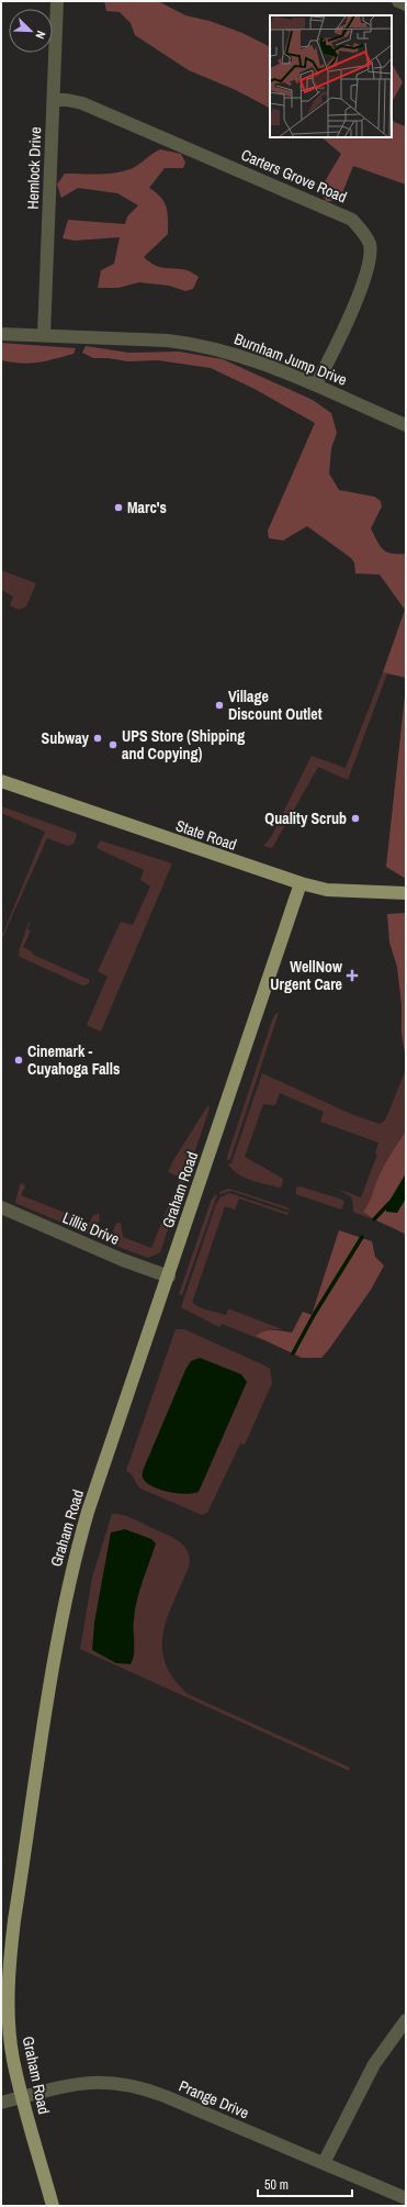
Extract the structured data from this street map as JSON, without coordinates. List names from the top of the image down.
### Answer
{
  "streets": {
    "main road": ["State Road", "Graham Road"],
    "street": [
      "Hemlock Drive",
      "Carters Grove Road",
      "Burnham Jump Drive",
      "Lillis Drive",
      "Prange Drive"
    ]
  },
  "crossings": [
    ["Hemlock Drive", "Carters Grove Road"],
    ["Hemlock Drive", "Burnham Jump Drive"],
    ["Carters Grove Road", "Burnham Jump Drive"],
    ["State Road", "Graham Road"],
    ["Graham Road", "Lillis Drive"],
    ["Graham Road", "Prange Drive"]
  ],
  "places": {
    "other": [
      "Marc's",
      "Village Discount Outlet",
      "Subway",
      "UPS Store (Shipping and Copying)",
      "Quality Scrub",
      "Cinemark - Cuyahoga Falls"
    ],
    "health": ["WellNow Urgent Care"]
  },
  "scale_bar": "50 m",
  "north": "bottom right"
}
